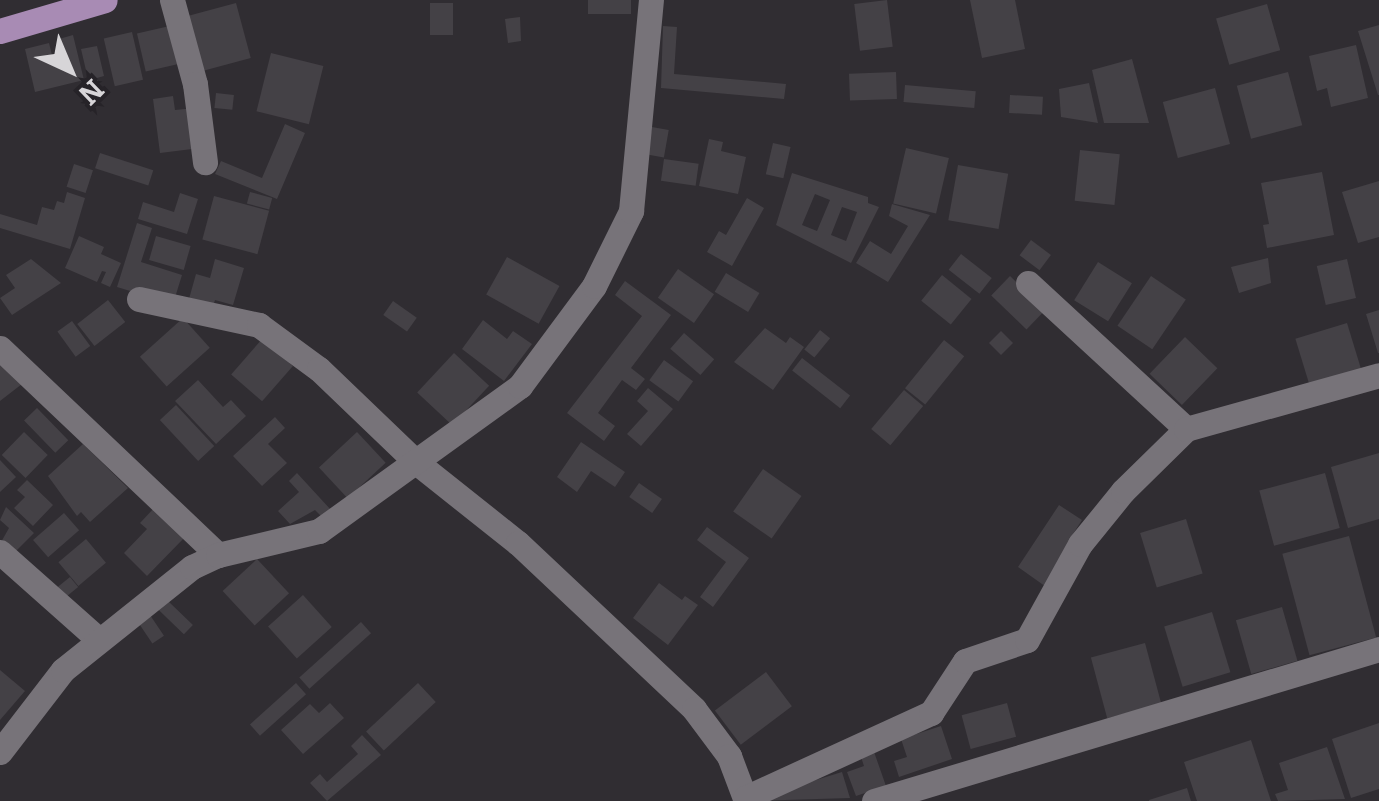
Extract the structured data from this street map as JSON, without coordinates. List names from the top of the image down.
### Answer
{
  "north": "bottom right"
}
